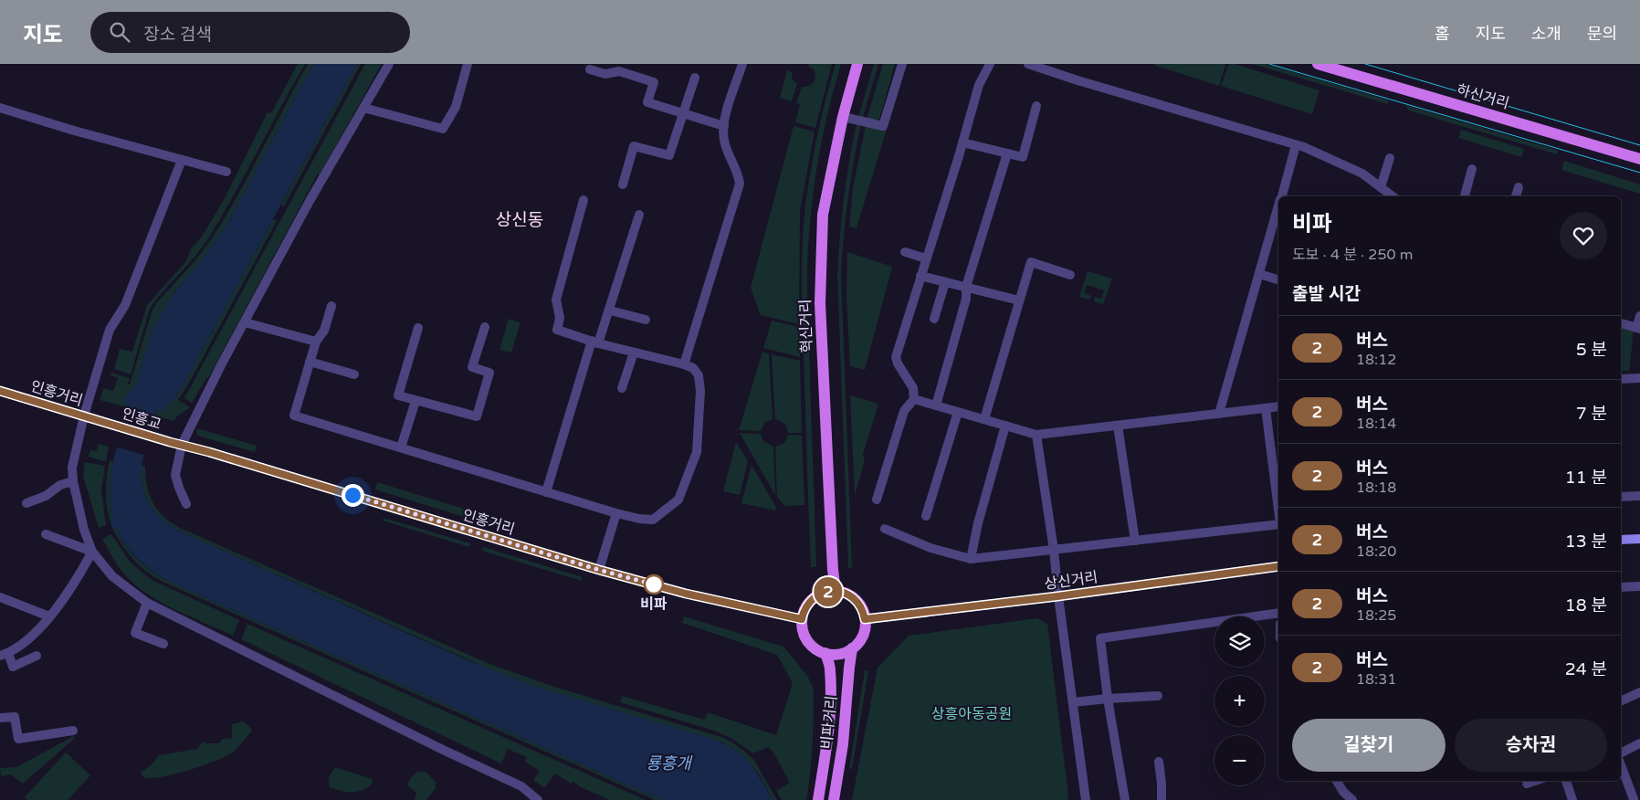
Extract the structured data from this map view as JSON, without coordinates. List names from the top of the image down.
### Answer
{
  "streets": {
    "main road": [
      "하신거리",
      "혁신거리",
      "인흥거리",
      "인흥교",
      "상신거리",
      "비파거리"
    ]
  },
  "crossings": [
    ["혁신거리", "인흥거리"],
    ["혁신거리", "상신거리"],
    ["혁신거리", "비파거리"],
    ["인흥거리", "인흥교"],
    ["인흥거리", "상신거리"],
    ["인흥거리", "비파거리"],
    ["상신거리", "비파거리"]
  ],
  "districts": ["상신동"],
  "water": ["룡흥개"],
  "parks": ["상흥아동공원"],
  "places": ["비파"],
  "lines": ["bus line 2"],
  "page": {
    "header": "지도",
    "search": "장소 검색",
    "nav": [
      "홈",
      "지도",
      "소개",
      "문의"
    ],
    "on_map": "2",
    "heading": [
      ["비파", "도보 · 4 분 · 250 m"],
      "출발 시간"
    ],
    "list": [
      {
        "mark": "2",
        "name": "버스",
        "note": "18:12",
        "value": "5 분"
      },
      {
        "mark": "2",
        "name": "버스",
        "note": "18:14",
        "value": "7 분"
      },
      {
        "mark": "2",
        "name": "버스",
        "note": "18:18",
        "value": "11 분"
      },
      {
        "mark": "2",
        "name": "버스",
        "note": "18:20",
        "value": "13 분"
      },
      {
        "mark": "2",
        "name": "버스",
        "note": "18:25",
        "value": "18 분"
      },
      {
        "mark": "2",
        "name": "버스",
        "note": "18:31",
        "value": "24 분"
      }
    ],
    "map_buttons": ["+", "−"],
    "buttons": ["길찾기", "승차권"]
  }
}
